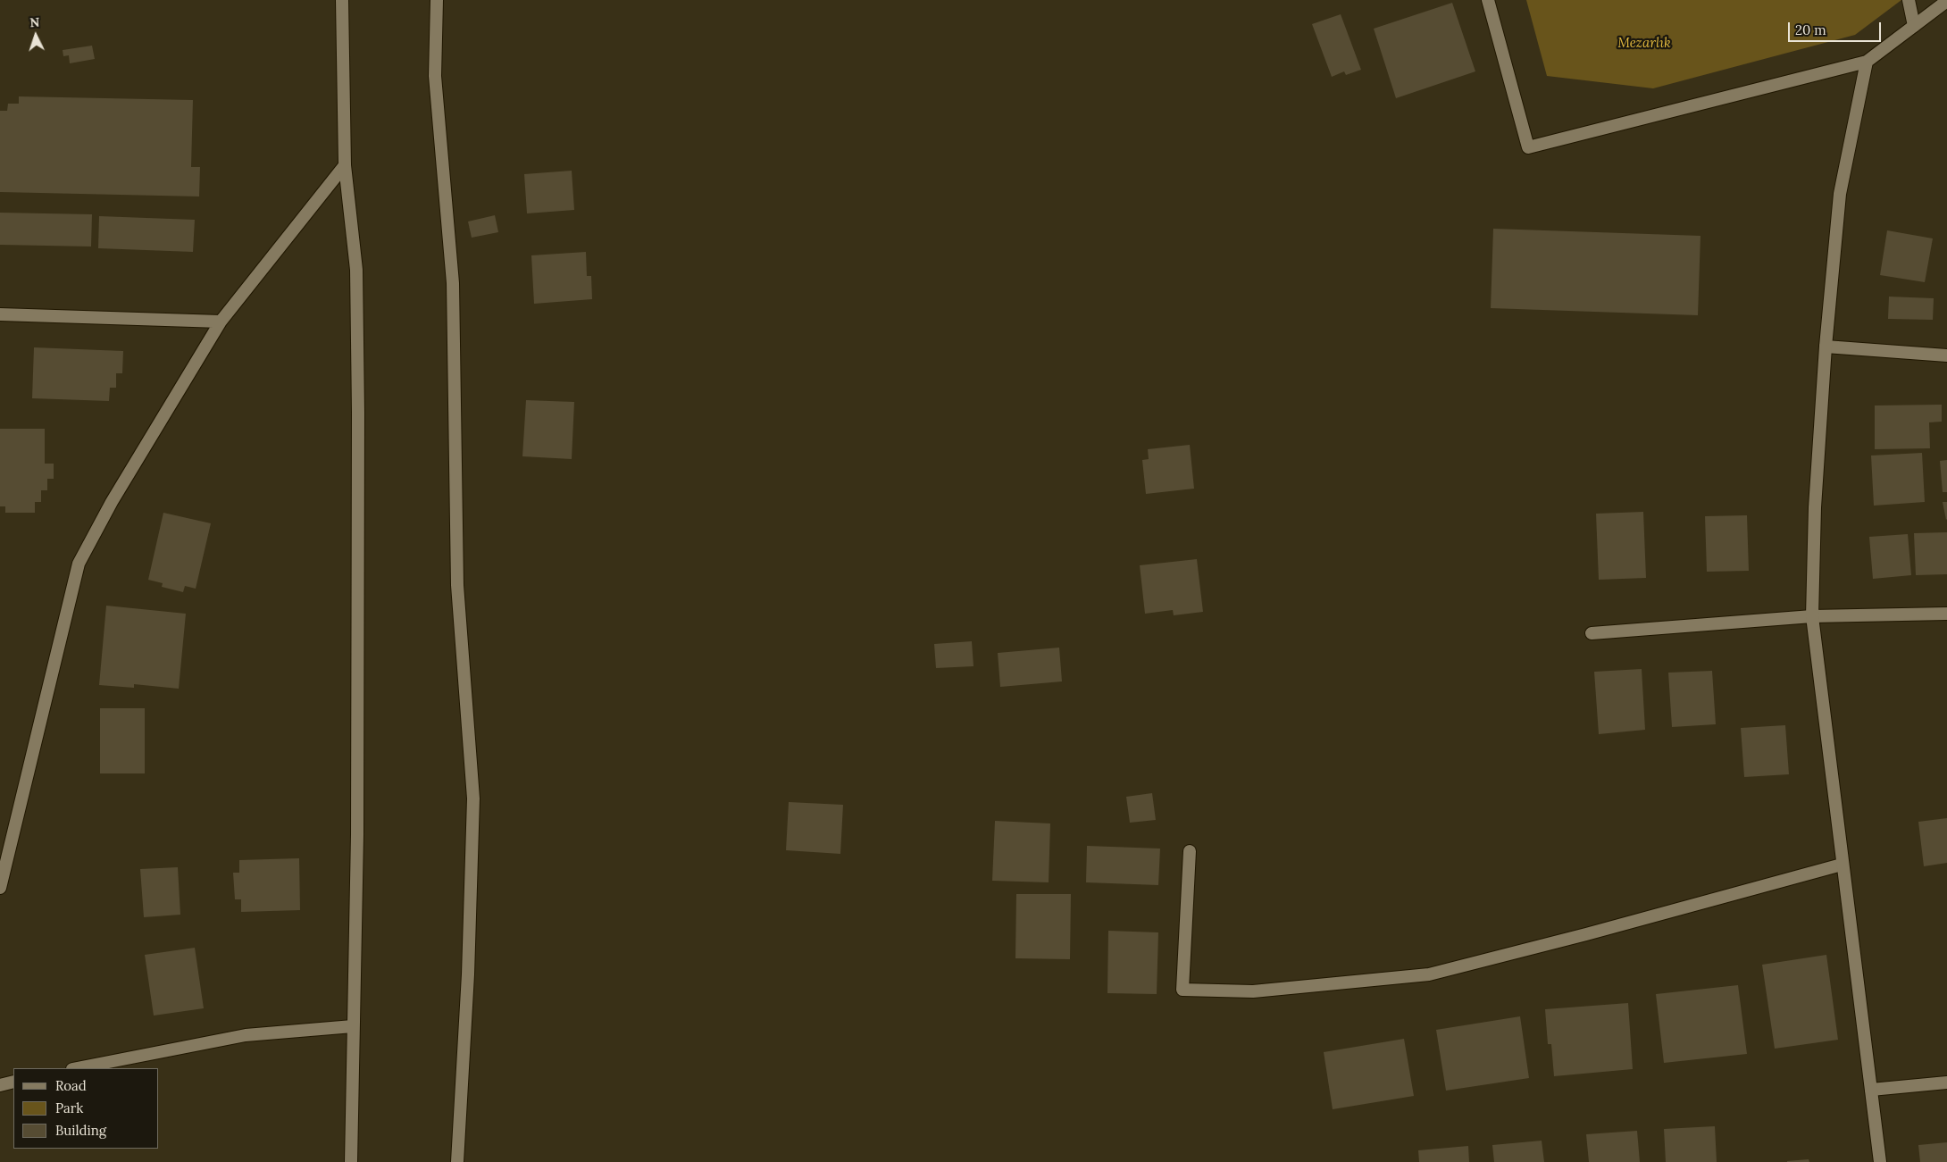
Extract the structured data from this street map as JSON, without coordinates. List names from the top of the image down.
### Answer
{
  "parks": ["Mezarlık"],
  "legend": ["Road", "Park", "Building"],
  "scale_bar": "20 m",
  "north": "top"
}
